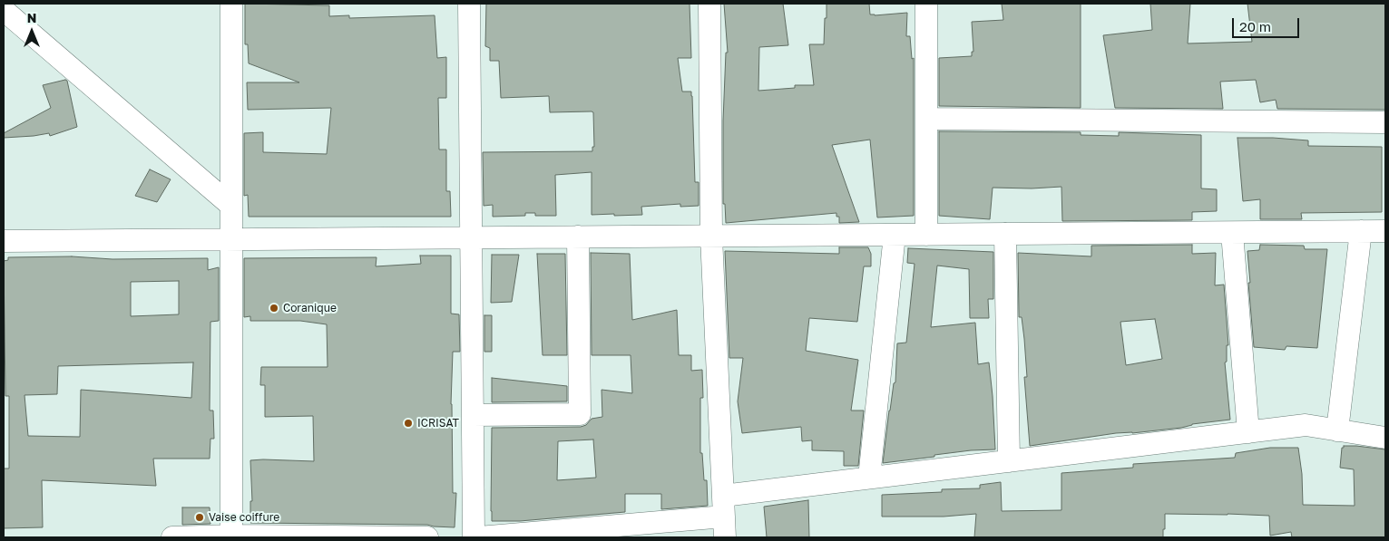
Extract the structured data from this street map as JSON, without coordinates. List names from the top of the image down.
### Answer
{
  "places": ["Coranique", "ICRISAT", "Vaise coiffure"],
  "scale_bar": "20 m",
  "north": "top"
}
